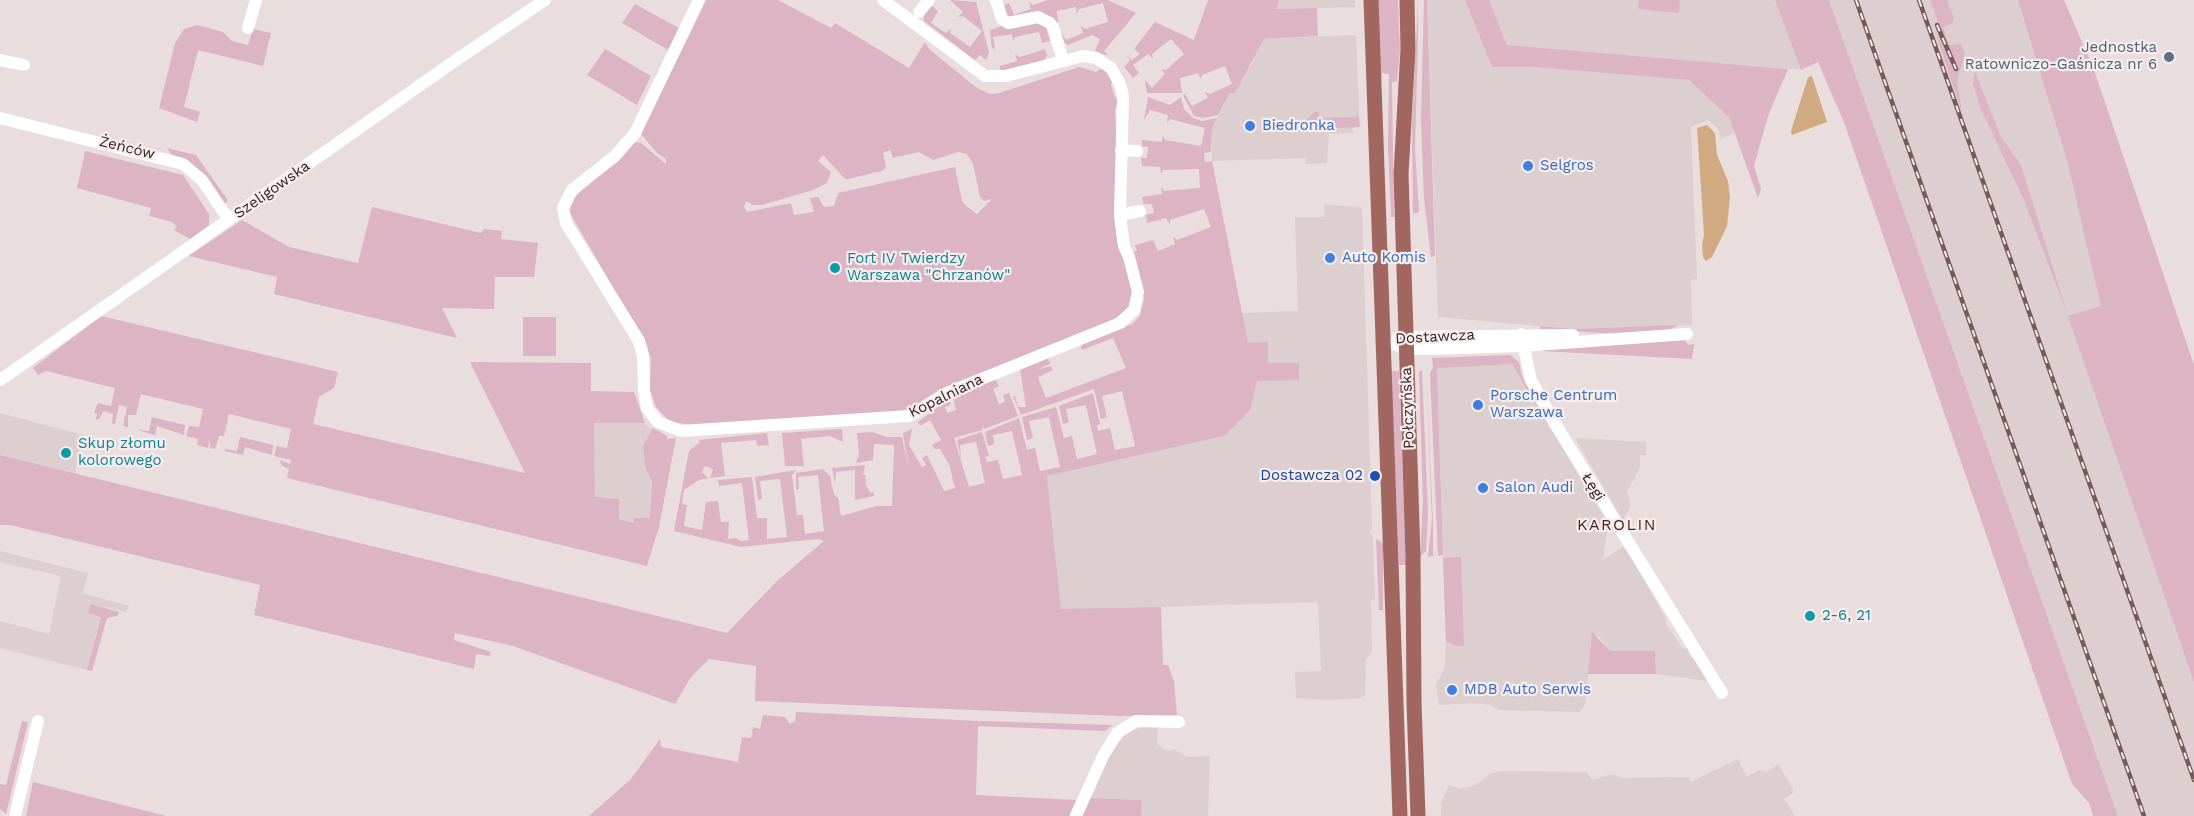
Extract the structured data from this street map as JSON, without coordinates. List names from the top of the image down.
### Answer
{
  "streets": {
    "main road": ["Połczyńska"],
    "street": [
      "Żeńców",
      "Szeligowska",
      "Dostawcza",
      "Kopalniana",
      "Łęgi"
    ]
  },
  "crossings": [
    ["Żeńców", "Szeligowska"],
    ["Dostawcza", "Połczyńska"],
    ["Dostawcza", "Łęgi"]
  ],
  "districts": ["KAROLIN"],
  "places": [
    "Jednostka Ratowniczo-Gaśnicza nr 6",
    "Biedronka",
    "Selgros",
    "Auto Komis",
    "Fort IV Twierdzy Warszawa \"Chrzanów\"",
    "Porsche Centrum Warszawa",
    "Skup złomu kolorowego",
    "Dostawcza 02",
    "Salon Audi",
    "2-6, 21",
    "MDB Auto Serwis"
  ]
}
